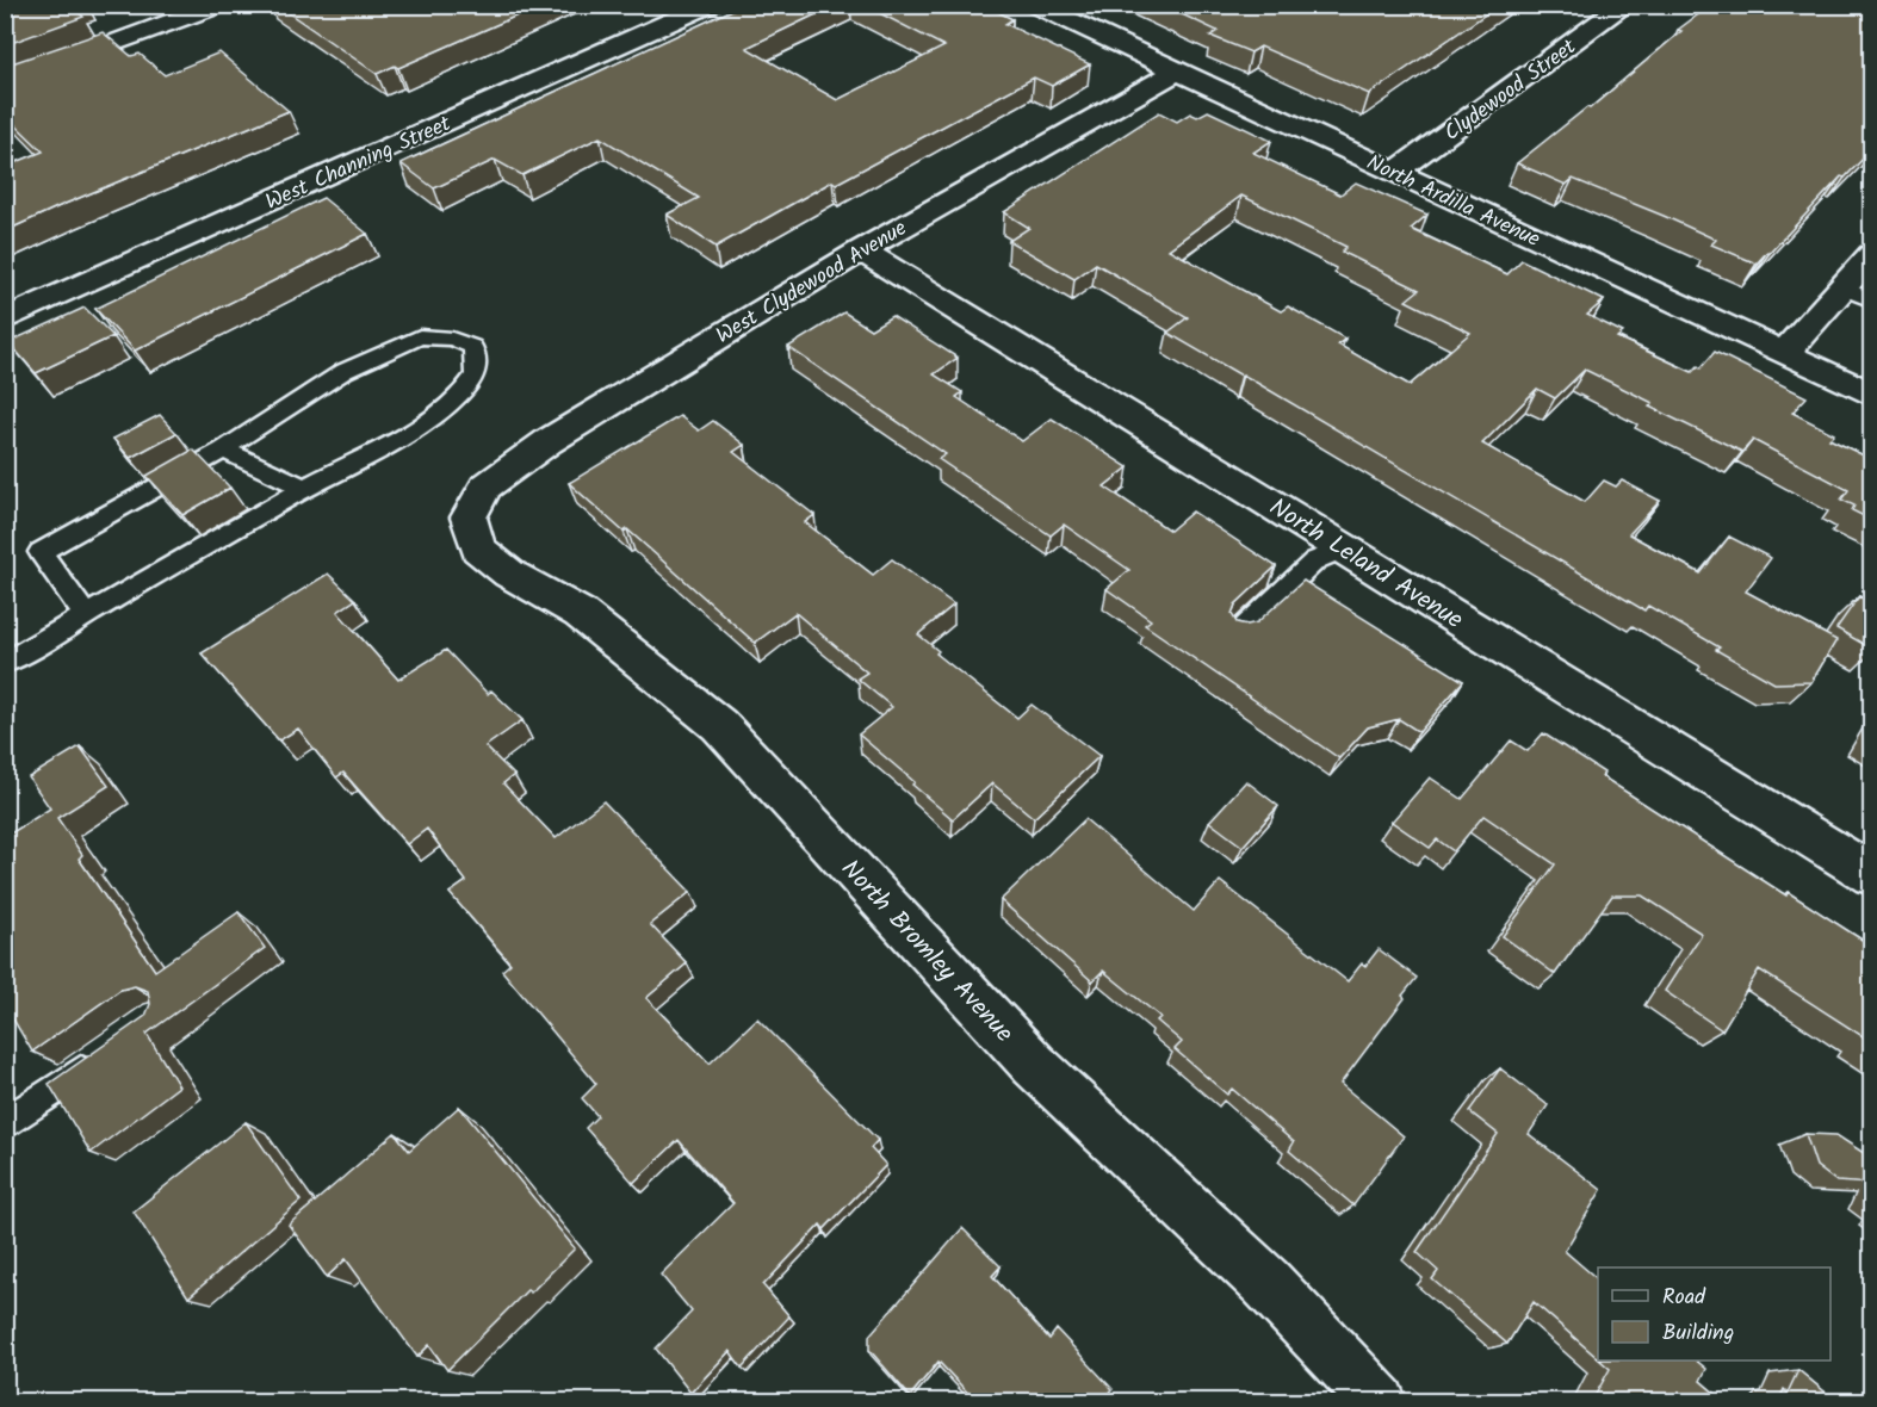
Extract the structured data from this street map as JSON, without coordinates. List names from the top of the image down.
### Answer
{
  "streets": {
    "street": [
      "Clydewood Street",
      "West Channing Street",
      "North Ardilla Avenue",
      "West Clydewood Avenue",
      "North Leland Avenue",
      "North Bromley Avenue"
    ]
  },
  "crossings": [
    ["Clydewood Street", "North Ardilla Avenue"],
    ["North Ardilla Avenue", "West Clydewood Avenue"],
    ["West Clydewood Avenue", "North Leland Avenue"],
    ["West Clydewood Avenue", "North Bromley Avenue"]
  ],
  "legend": ["Road", "Building"]
}
